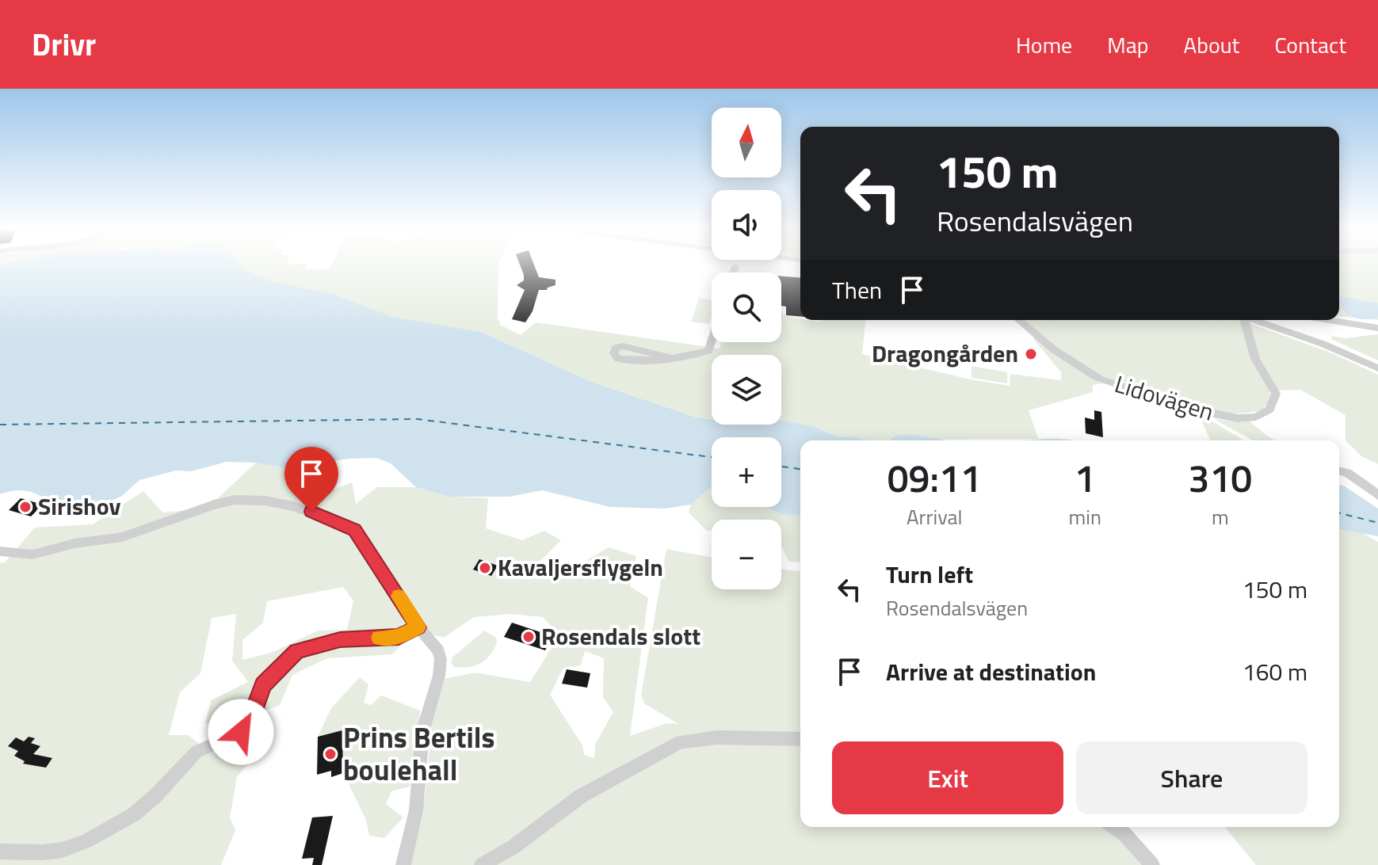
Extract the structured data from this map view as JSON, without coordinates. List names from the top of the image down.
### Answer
{
  "streets": {
    "street": ["Lidovägen"]
  },
  "places": [
    "Dragongården",
    "Sirishov",
    "Kavaljersflygeln",
    "Rosendals slott",
    "Prins Bertils boulehall"
  ],
  "north": "top",
  "page": {
    "header": "Drivr",
    "nav": [
      "Home",
      "Map",
      "About",
      "Contact"
    ],
    "map_buttons": ["+", "−"],
    "turn": ["150 m", "Rosendalsvägen"],
    "then": "Then",
    "eta": [
      "09:11",
      "Arrival",
      "1",
      "min",
      "310",
      "m"
    ],
    "list": [
      {
        "name": "Turn left",
        "note": "Rosendalsvägen",
        "value": "150 m"
      },
      {
        "name": "Arrive at destination",
        "value": "160 m"
      }
    ],
    "buttons": ["Exit", "Share"]
  }
}
